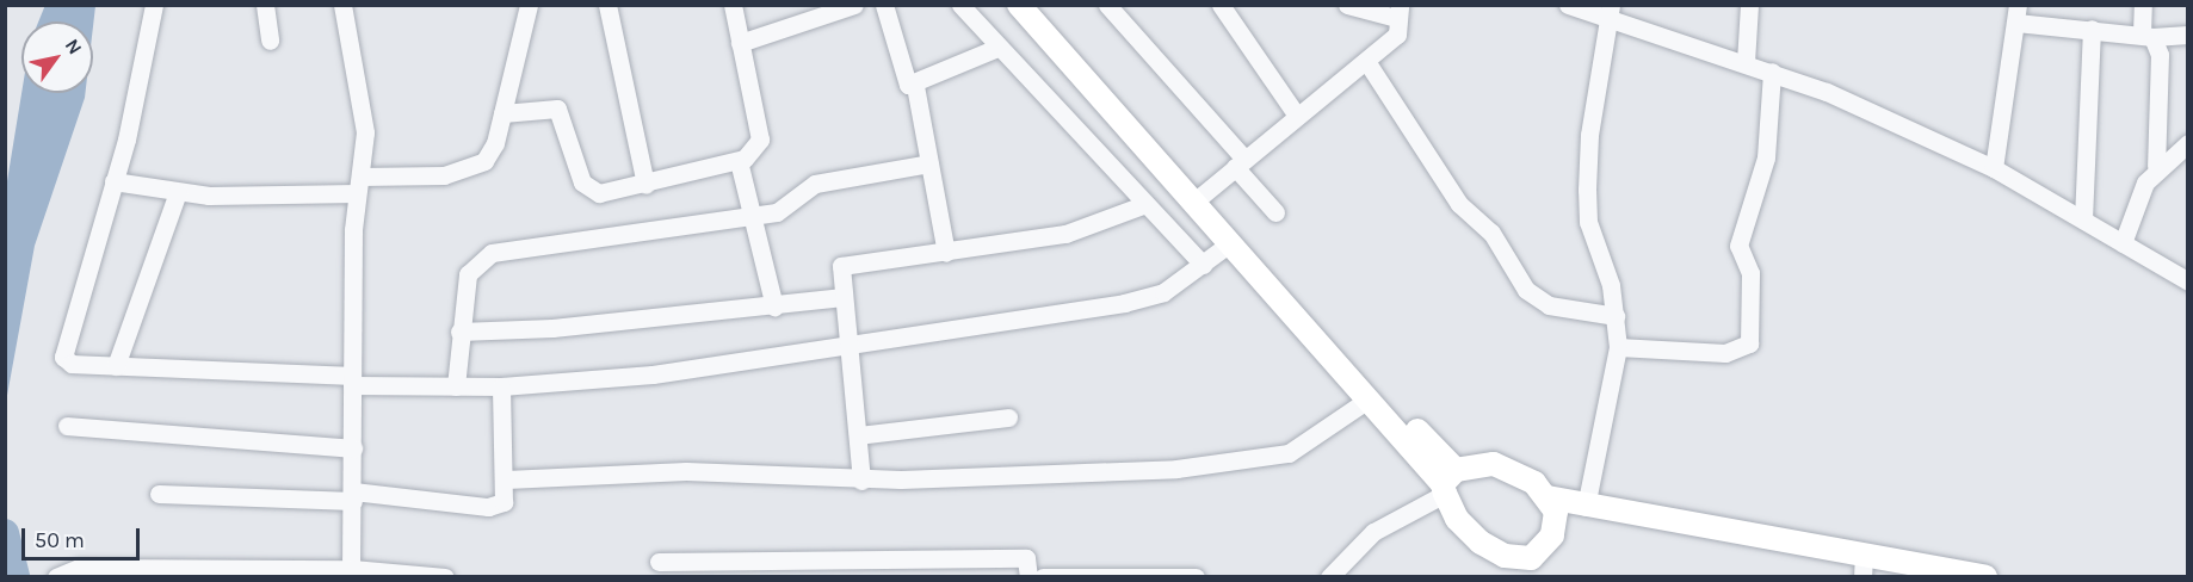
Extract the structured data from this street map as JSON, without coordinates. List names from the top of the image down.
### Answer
{
  "scale_bar": "50 m",
  "north": "top right"
}
